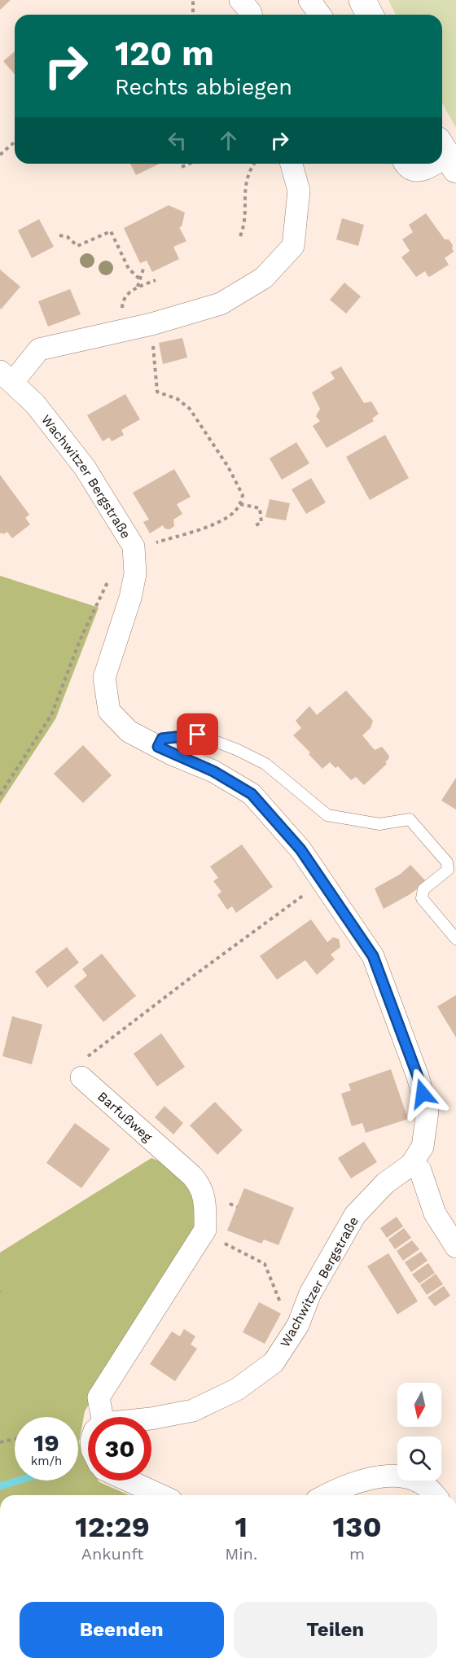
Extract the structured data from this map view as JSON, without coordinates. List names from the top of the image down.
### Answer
{
  "streets": {
    "street": ["Wachwitzer Bergstraße", "Barfußweg"]
  },
  "north": "bottom",
  "page": {
    "turn": ["120 m", "Rechts abbiegen"],
    "speed": "19 km/h",
    "limit": "30",
    "eta": [
      "12:29",
      "Ankunft",
      "1",
      "Min.",
      "130",
      "m"
    ],
    "buttons": ["Beenden", "Teilen"]
  }
}
